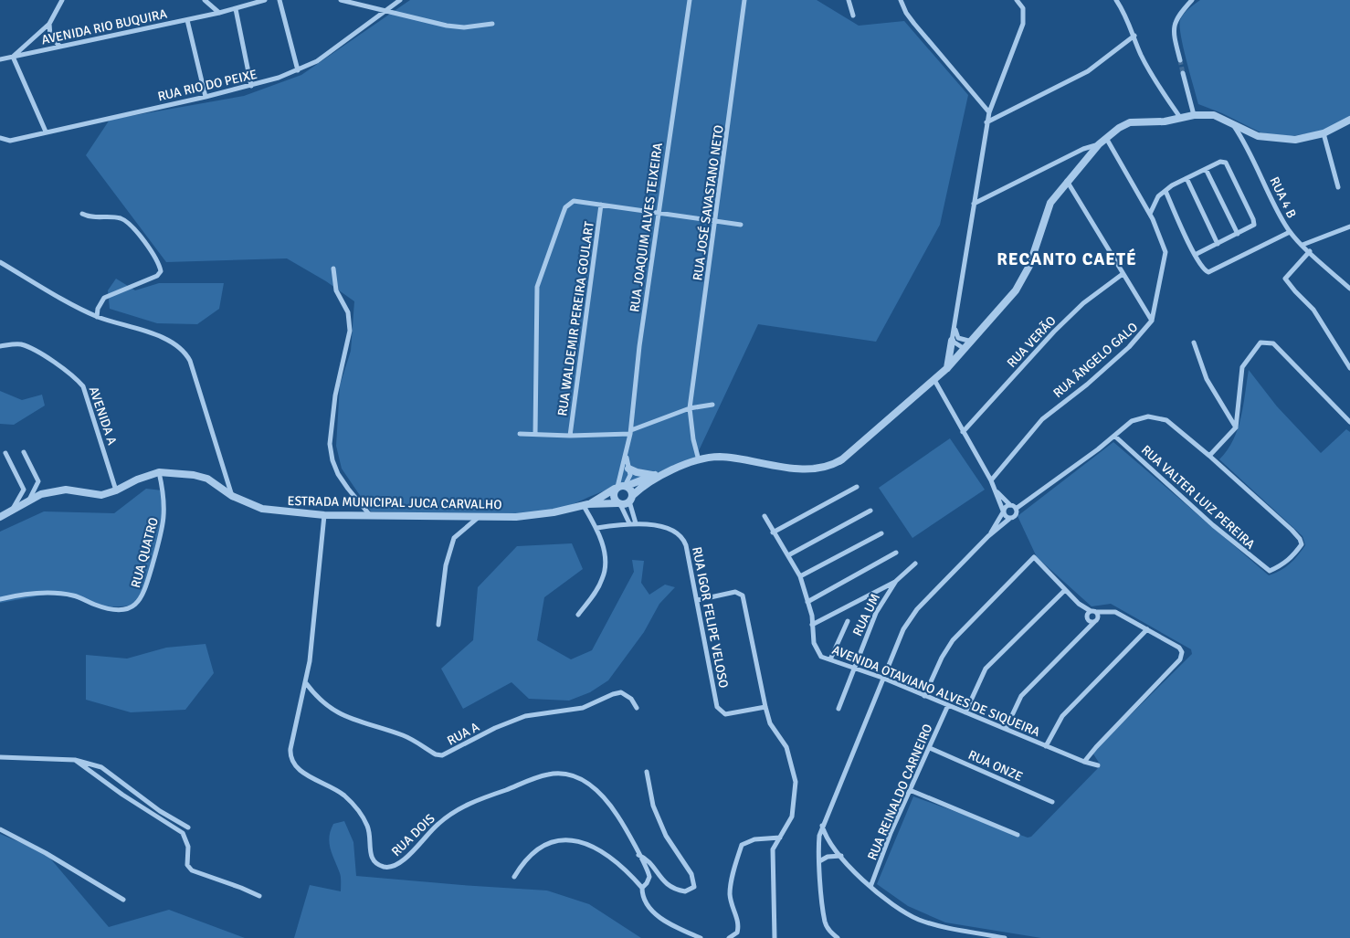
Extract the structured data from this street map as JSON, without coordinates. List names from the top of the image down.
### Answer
{
  "streets": {
    "street": [
      "AVENIDA RIO BUQUIRA",
      "RUA RIO DO PEIXE",
      "RUA 4 B",
      "RUA JOSÉ SAVASTANO NETO",
      "RUA JOAQUIM ALVES TEIXEIRA",
      "RUA WALDEMIR PEREIRA GOULART",
      "RUA VERÃO",
      "RUA ÂNGELO GALO",
      "AVENIDA A",
      "RUA VALTER LUIZ PEREIRA",
      "ESTRADA MUNICIPAL JUCA CARVALHO",
      "RUA QUATRO",
      "RUA UM",
      "RUA IGOR FELIPE VELOSO",
      "AVENIDA OTAVIANO ALVES DE SIQUEIRA",
      "RUA A",
      "RUA ONZE",
      "RUA REINALDO CARNEIRO",
      "RUA DOIS"
    ]
  },
  "crossings": [
    ["AVENIDA A", "ESTRADA MUNICIPAL JUCA CARVALHO"],
    ["ESTRADA MUNICIPAL JUCA CARVALHO", "RUA QUATRO"],
    ["ESTRADA MUNICIPAL JUCA CARVALHO", "RUA DOIS"],
    ["RUA UM", "AVENIDA OTAVIANO ALVES DE SIQUEIRA"],
    ["AVENIDA OTAVIANO ALVES DE SIQUEIRA", "RUA REINALDO CARNEIRO"],
    ["RUA A", "RUA DOIS"],
    ["RUA ONZE", "RUA REINALDO CARNEIRO"]
  ],
  "districts": ["RECANTO CAETÉ"]
}
